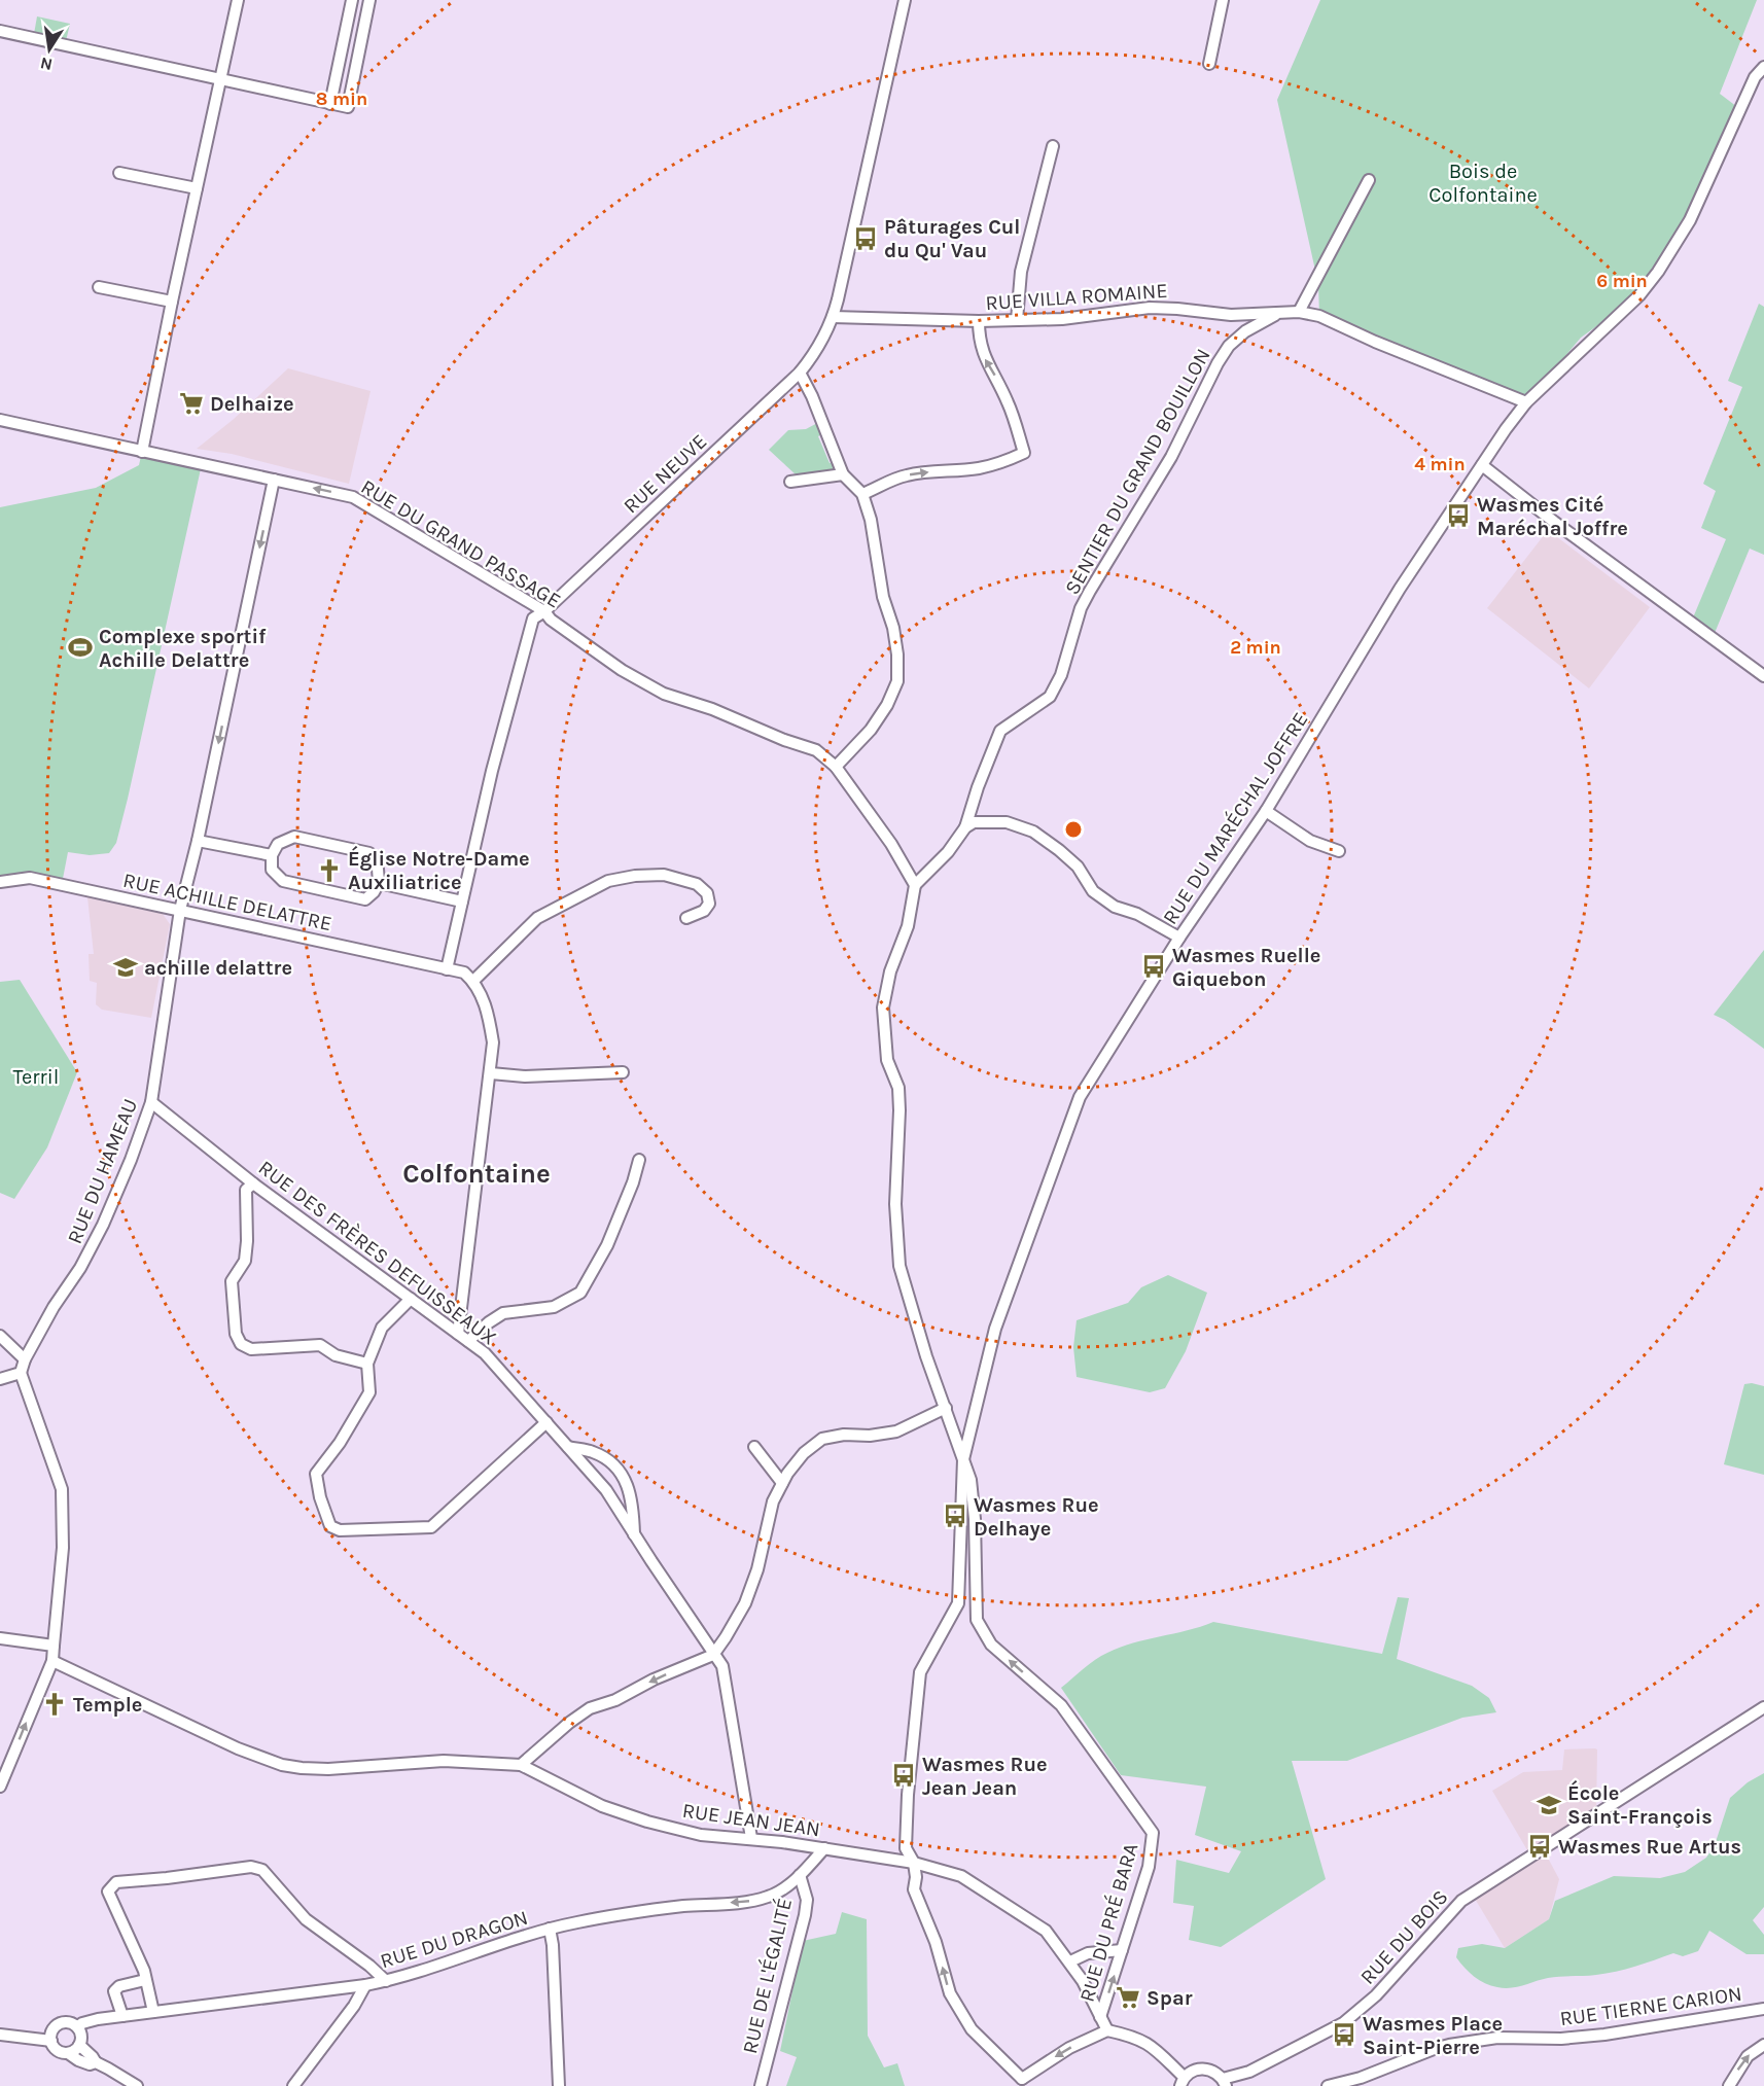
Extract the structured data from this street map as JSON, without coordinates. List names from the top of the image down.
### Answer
{
  "streets": {
    "street": [
      "RUE VILLA ROMAINE",
      "SENTIER DU GRAND BOUILLON",
      "RUE NEUVE",
      "RUE DU GRAND PASSAGE",
      "RUE DU MARÉCHAL JOFFRE",
      "RUE ACHILLE DELATTRE",
      "RUE DU HAMEAU",
      "RUE DES FRÈRES DEFUISSEAUX",
      "RUE JEAN JEAN",
      "RUE DU PRÉ BARA",
      "RUE DU BOIS",
      "RUE DU DRAGON",
      "RUE DE L'ÉGALITÉ",
      "RUE TIERNE CARION"
    ]
  },
  "crossings": [
    ["RUE VILLA ROMAINE", "SENTIER DU GRAND BOUILLON"],
    ["RUE VILLA ROMAINE", "RUE NEUVE"],
    ["RUE VILLA ROMAINE", "RUE DU MARÉCHAL JOFFRE"],
    ["SENTIER DU GRAND BOUILLON", "RUE DU GRAND PASSAGE"],
    ["SENTIER DU GRAND BOUILLON", "RUE DU PRÉ BARA"],
    ["RUE NEUVE", "RUE DU GRAND PASSAGE"],
    ["RUE NEUVE", "RUE ACHILLE DELATTRE"],
    ["RUE DU GRAND PASSAGE", "RUE DU HAMEAU"],
    ["RUE DU GRAND PASSAGE", "RUE DU PRÉ BARA"],
    ["RUE DU MARÉCHAL JOFFRE", "RUE JEAN JEAN"],
    ["RUE DU MARÉCHAL JOFFRE", "RUE DU PRÉ BARA"],
    ["RUE ACHILLE DELATTRE", "RUE DU HAMEAU"],
    ["RUE DU HAMEAU", "RUE DES FRÈRES DEFUISSEAUX"],
    ["RUE DES FRÈRES DEFUISSEAUX", "RUE JEAN JEAN"],
    ["RUE JEAN JEAN", "RUE DU PRÉ BARA"],
    ["RUE JEAN JEAN", "RUE DU DRAGON"],
    ["RUE DU DRAGON", "RUE DE L'ÉGALITÉ"]
  ],
  "one_way": ["RUE DU HAMEAU", "RUE DU PRÉ BARA"],
  "districts": ["Colfontaine"],
  "parks": ["Bois de Colfontaine", "Terril"],
  "places": {
    "bus stop": [
      "Pâturages Cul du Qu' Vau",
      "Wasmes Cité Maréchal Joffre",
      "Wasmes Ruelle Giquebon",
      "Wasmes Rue Delhaye",
      "Wasmes Rue Jean Jean",
      "Wasmes Rue Artus",
      "Wasmes Place Saint-Pierre"
    ],
    "supermarket": ["Delhaize", "Spar"],
    "sports": ["Complexe sportif Achille Delattre"],
    "church": ["Église Notre-Dame Auxiliatrice", "Temple"],
    "school or university": ["achille delattre", "École Saint-François"]
  },
  "north": "bottom",
  "rings": [
    "8 min",
    "6 min",
    "4 min",
    "2 min"
  ]
}
